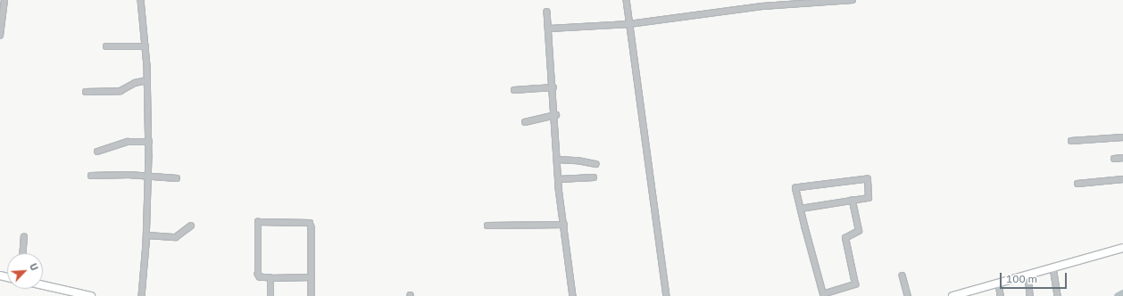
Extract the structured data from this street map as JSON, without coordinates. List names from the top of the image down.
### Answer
{
  "scale_bar": "100 m",
  "north": "top right"
}
